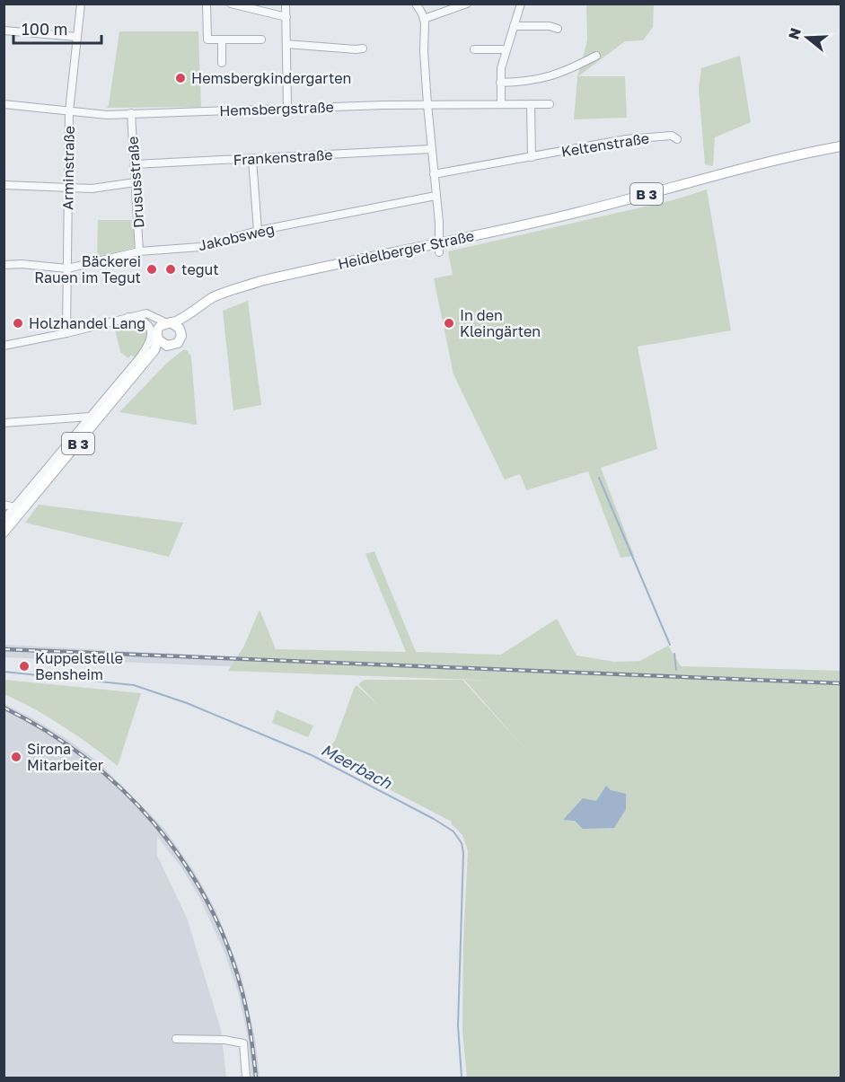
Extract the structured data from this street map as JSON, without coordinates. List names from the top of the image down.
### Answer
{
  "streets": {
    "main road": ["B 3", "Heidelberger Straße"],
    "street": [
      "Hemsbergstraße",
      "Keltenstraße",
      "Frankenstraße",
      "Arminstraße",
      "Drususstraße",
      "Jakobsweg"
    ]
  },
  "crossings": [
    ["Hemsbergstraße", "Arminstraße"],
    ["Hemsbergstraße", "Drususstraße"],
    ["Frankenstraße", "Drususstraße"],
    ["Arminstraße", "Jakobsweg"],
    ["Drususstraße", "Jakobsweg"],
    ["B 3", "Heidelberger Straße"]
  ],
  "water": ["Meerbach"],
  "places": [
    "Hemsbergkindergarten",
    "Bäckerei Rauen im Tegut",
    "tegut",
    "Holzhandel Lang",
    "In den Kleingärten",
    "Kuppelstelle Bensheim",
    "Sirona Mitarbeiter"
  ],
  "scale_bar": "100 m",
  "north": "left"
}
